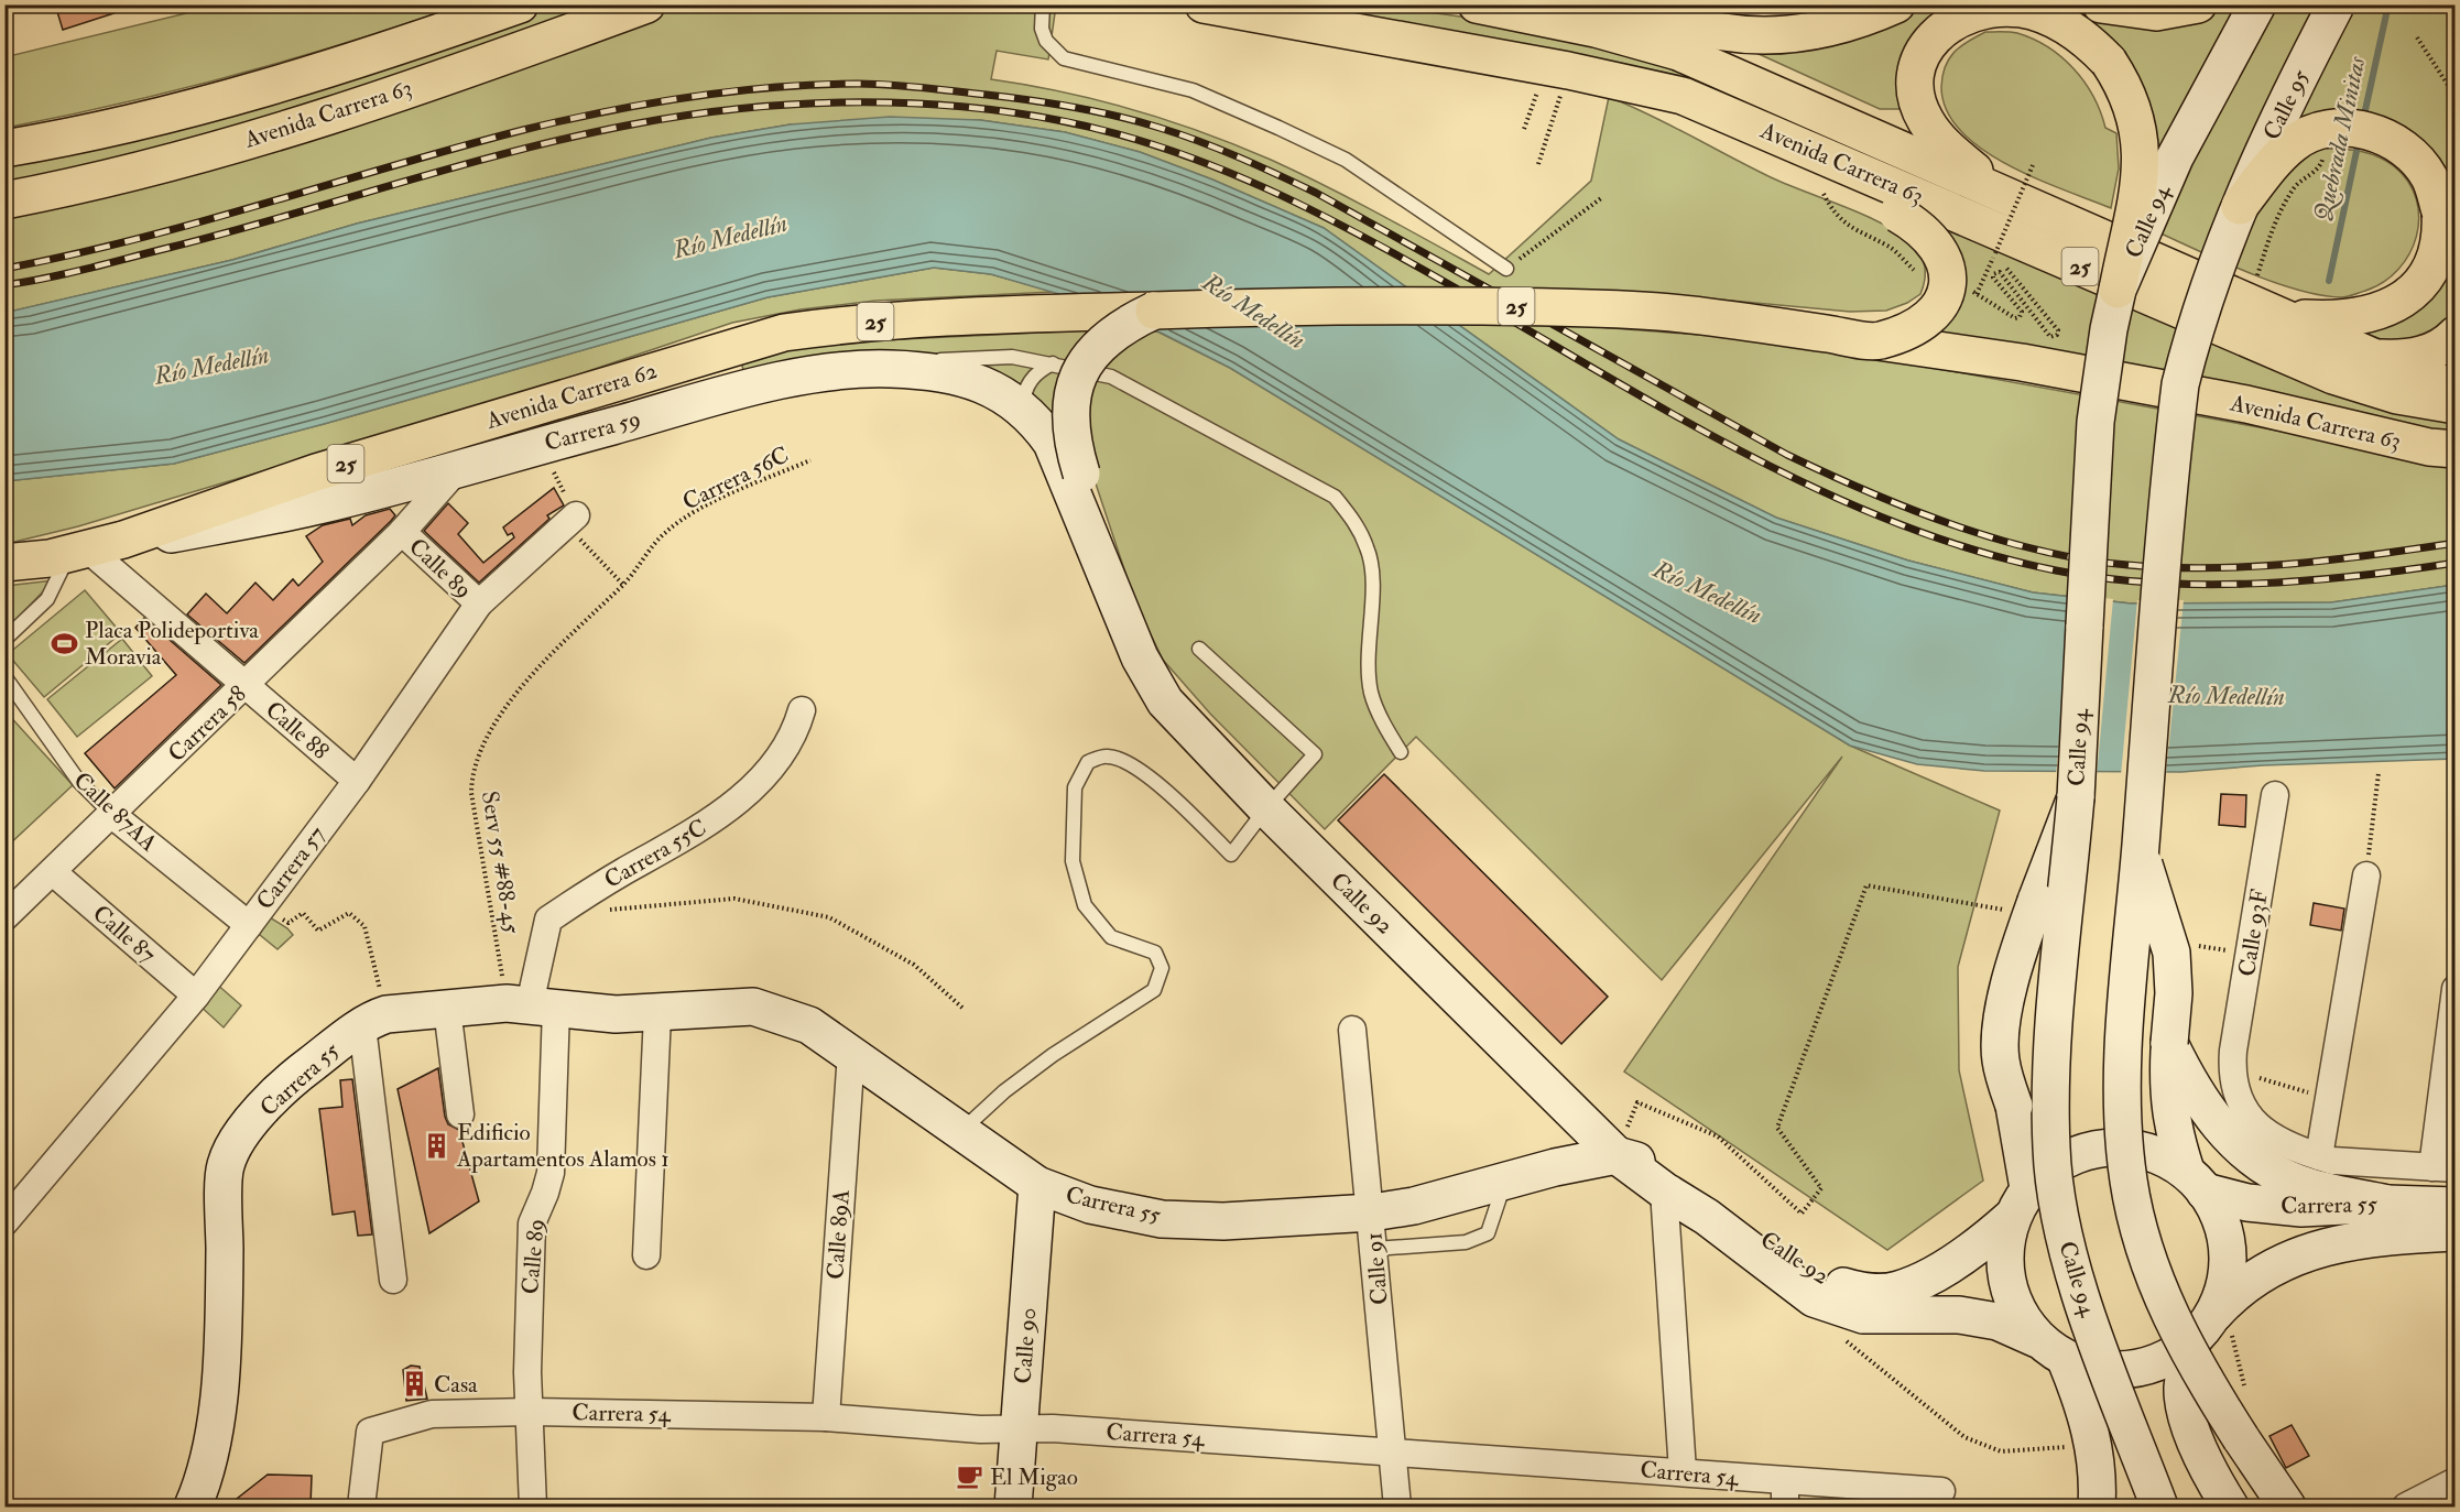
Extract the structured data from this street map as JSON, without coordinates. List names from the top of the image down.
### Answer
{
  "streets": {
    "highway": ["Avenida Carrera 63", "25", "Avenida Carrera 62"],
    "main road": [
      "Calle 95",
      "Calle 94",
      "Carrera 59",
      "Calle 92",
      "Carrera 55",
      "Calle 90"
    ],
    "street": [
      "Calle 89",
      "Carrera 58",
      "Calle 88",
      "Calle 87AA",
      "Carrera 55C",
      "Carrera 57",
      "Calle 93F",
      "Calle 87",
      "Calle 89A",
      "Calle 91",
      "Carrera 54"
    ],
    "path": ["Carrera 56C", "Serv 55 #88-45"]
  },
  "crossings": [
    ["Avenida Carrera 63", "Avenida Carrera 62"],
    ["Avenida Carrera 63", "Calle 92"],
    ["Avenida Carrera 62", "Carrera 59"],
    ["Avenida Carrera 62", "Calle 88"],
    ["Avenida Carrera 62", "Calle 92"],
    ["Carrera 59", "Carrera 58"],
    ["Carrera 59", "Calle 88"],
    ["Carrera 59", "Calle 92"],
    ["Carrera 56C", "Serv 55 #88-45"],
    ["Calle 89", "Carrera 58"],
    ["Calle 89", "Carrera 55C"],
    ["Calle 89", "Serv 55 #88-45"],
    ["Calle 89", "Carrera 57"],
    ["Calle 89", "Carrera 55"],
    ["Calle 89", "Carrera 54"],
    ["Carrera 58", "Calle 88"],
    ["Carrera 58", "Calle 87AA"],
    ["Carrera 58", "Calle 87"],
    ["Calle 88", "Carrera 57"],
    ["Calle 87AA", "Carrera 57"],
    ["Carrera 55C", "Serv 55 #88-45"],
    ["Carrera 55C", "Carrera 55"],
    ["Serv 55 #88-45", "Carrera 55"],
    ["Carrera 57", "Calle 87"],
    ["Calle 92", "Carrera 55"],
    ["Carrera 55", "Calle 89A"],
    ["Carrera 55", "Calle 91"],
    ["Carrera 55", "Calle 90"],
    ["Calle 89A", "Carrera 54"],
    ["Calle 91", "Carrera 54"],
    ["Calle 90", "Carrera 54"]
  ],
  "water": ["Quebrada Minitas", "Río Medellín"],
  "places": {
    "sports": ["Placa Polideportiva Moravia"],
    "building": ["Edificio Apartamentos Alamos 1", "Casa"],
    "cafe": ["El Migao"]
  }
}
